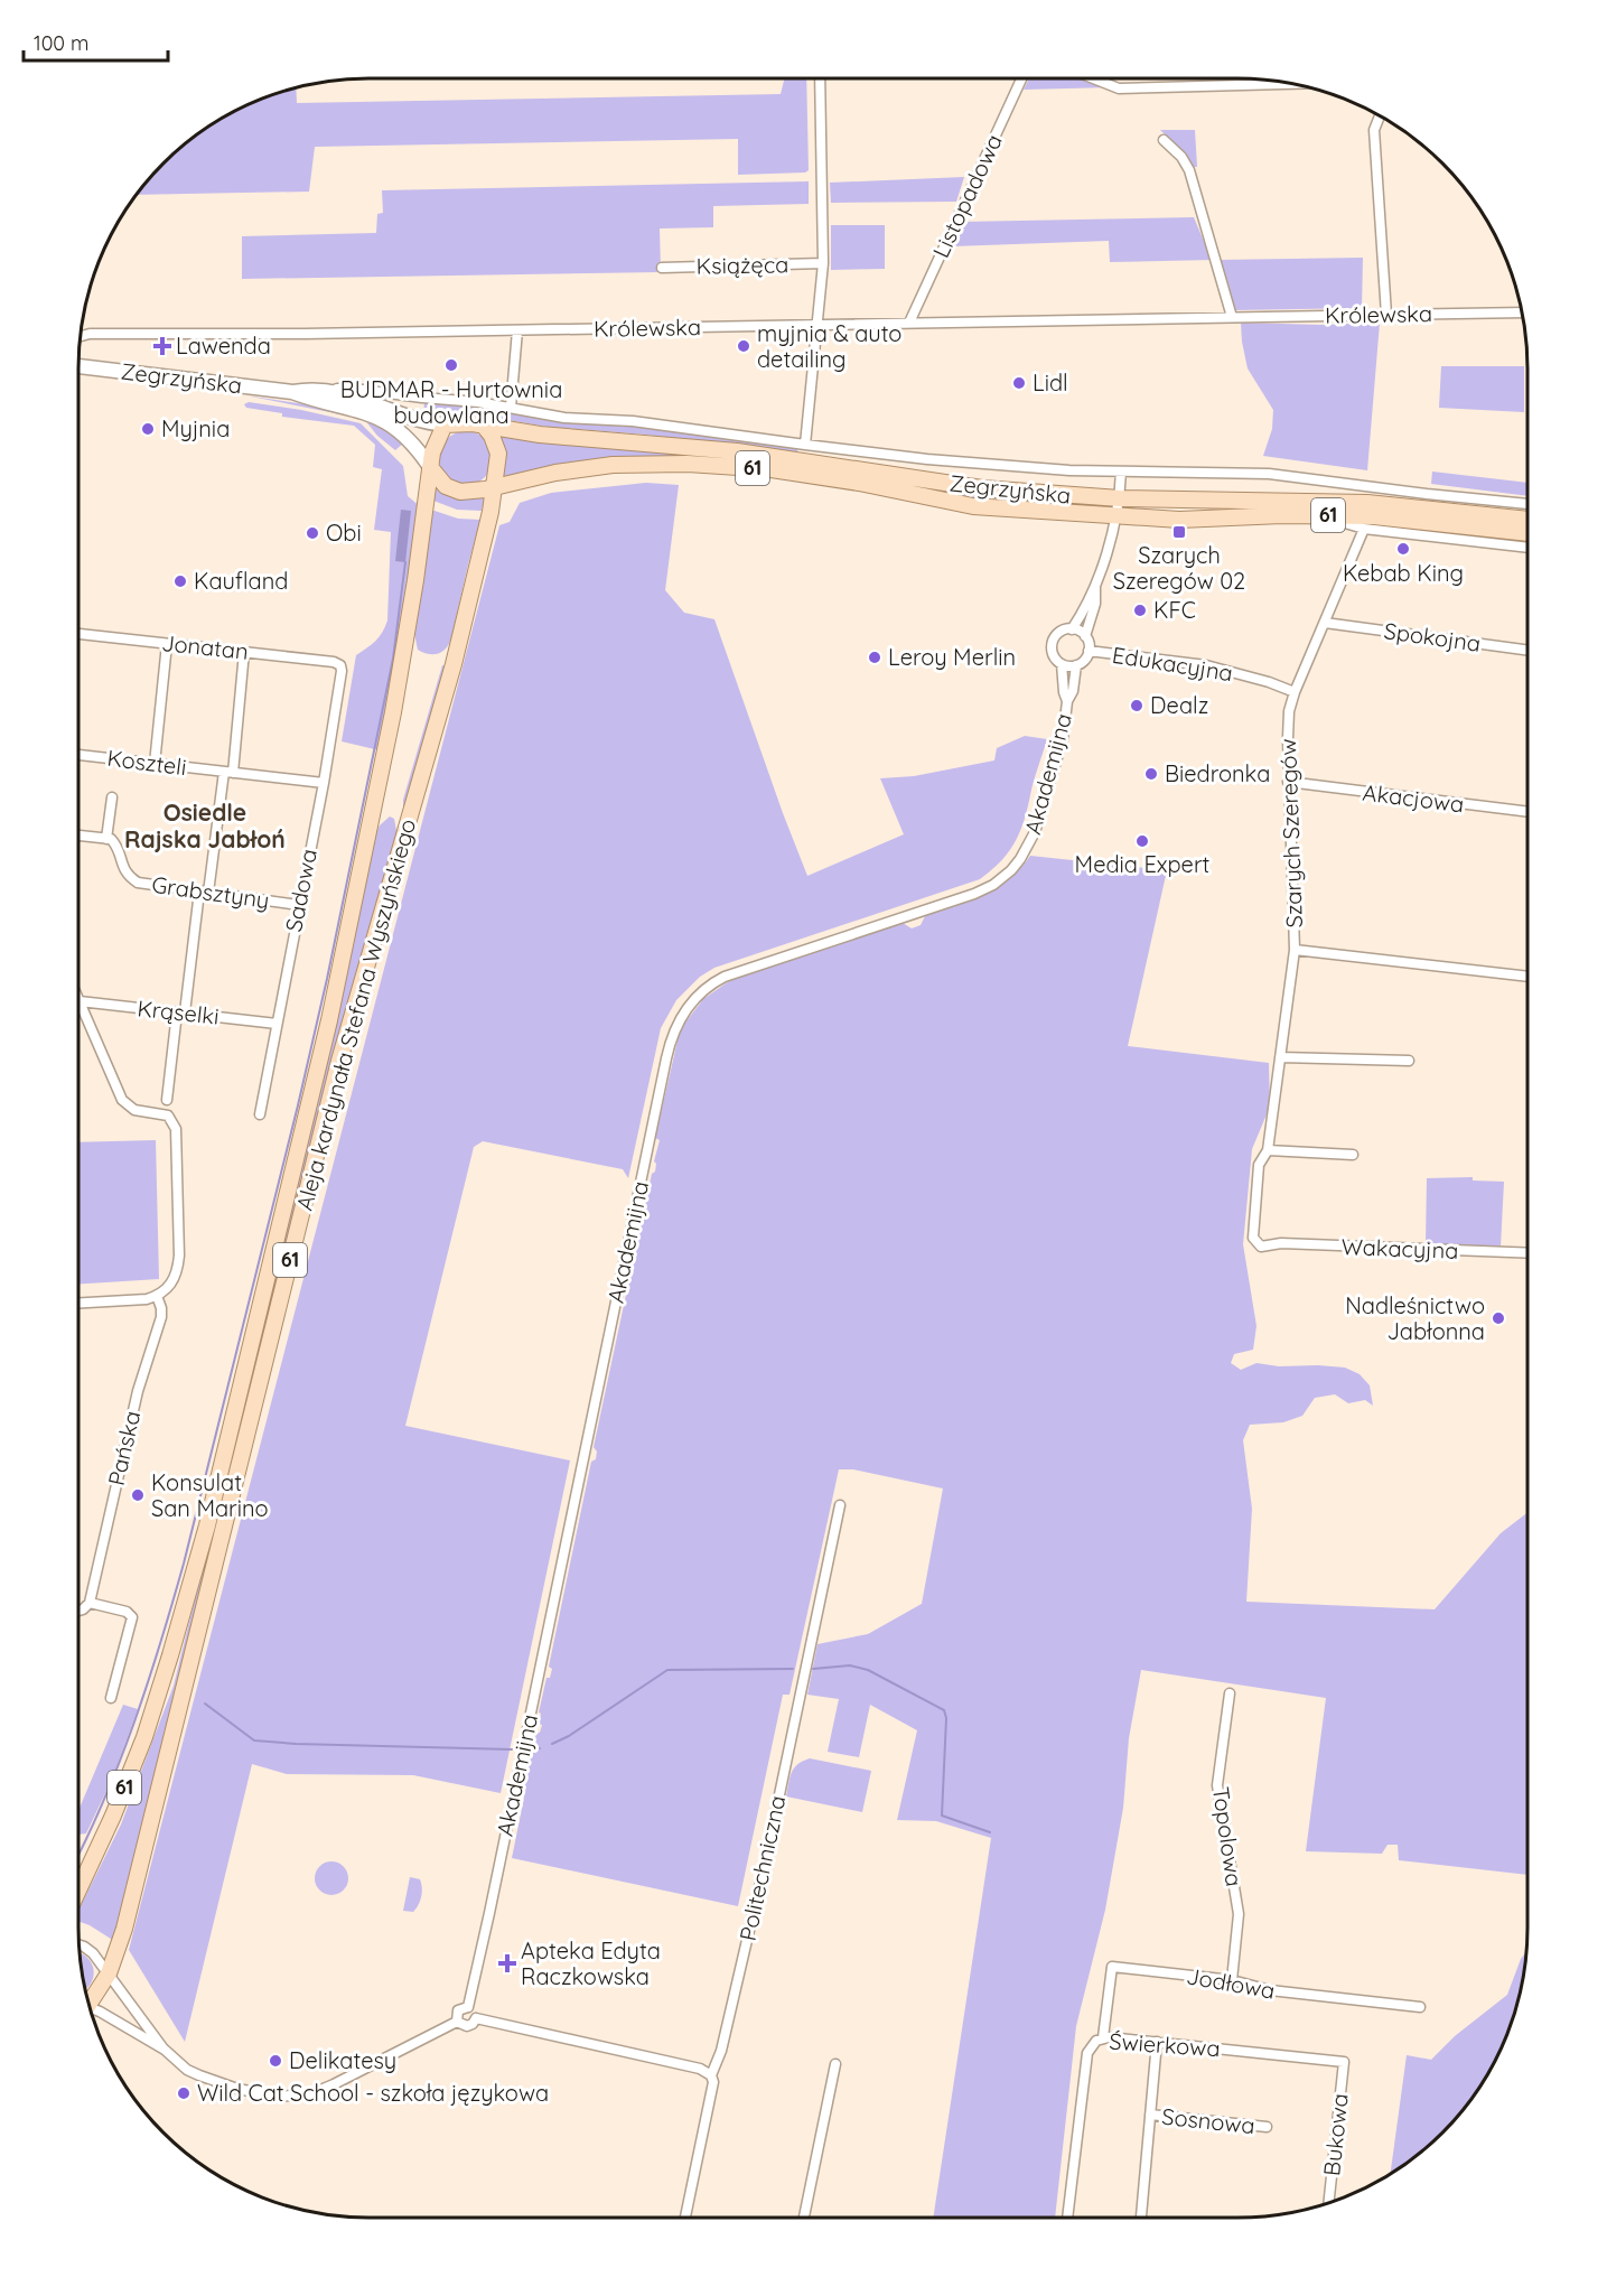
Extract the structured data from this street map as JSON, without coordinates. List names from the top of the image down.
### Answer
{
  "streets": {
    "main road": ["Zegrzyńska", "61", "Aleja kardynała Stefana Wyszyńskiego"],
    "street": [
      "Listopadowa",
      "Książęca",
      "Królewska",
      "Spokojna",
      "Jonatan",
      "Edukacyjna",
      "Koszteli",
      "Akademijna",
      "Akacjowa",
      "Szarych Szeregów",
      "Sadowa",
      "Grabsztyny",
      "Krąselki",
      "Wakacyjna",
      "Pańska",
      "Topolowa",
      "Politechniczna",
      "Jodłowa",
      "Świerkowa",
      "Sosnowa",
      "Bukowa"
    ]
  },
  "crossings": [
    ["Listopadowa", "Królewska"],
    ["Zegrzyńska", "61"],
    ["Zegrzyńska", "Aleja kardynała Stefana Wyszyńskiego"],
    ["61", "Aleja kardynała Stefana Wyszyńskiego"],
    ["Spokojna", "Szarych Szeregów"],
    ["Jonatan", "Sadowa"],
    ["Edukacyjna", "Akademijna"],
    ["Edukacyjna", "Szarych Szeregów"],
    ["Koszteli", "Sadowa"],
    ["Akacjowa", "Szarych Szeregów"],
    ["Szarych Szeregów", "Wakacyjna"],
    ["Sadowa", "Grabsztyny"],
    ["Sadowa", "Krąselki"],
    ["Topolowa", "Jodłowa"],
    ["Jodłowa", "Świerkowa"],
    ["Świerkowa", "Sosnowa"],
    ["Świerkowa", "Bukowa"]
  ],
  "districts": ["Osiedle Rajska Jabłoń"],
  "places": {
    "health": ["Lawenda", "Apteka Edyta Raczkowska"],
    "other": [
      "myjnia & auto detailing",
      "BUDMAR - Hurtownia budowlana",
      "Lidl",
      "Myjnia",
      "Obi",
      "Kebab King",
      "Kaufland",
      "KFC",
      "Leroy Merlin",
      "Dealz",
      "Biedronka",
      "Media Expert",
      "Nadleśnictwo Jabłonna",
      "Konsulat San Marino",
      "Delikatesy",
      "Wild Cat School - szkoła językowa"
    ],
    "transit": ["Szarych Szeregów 02"]
  },
  "scale_bar": "100 m"
}
